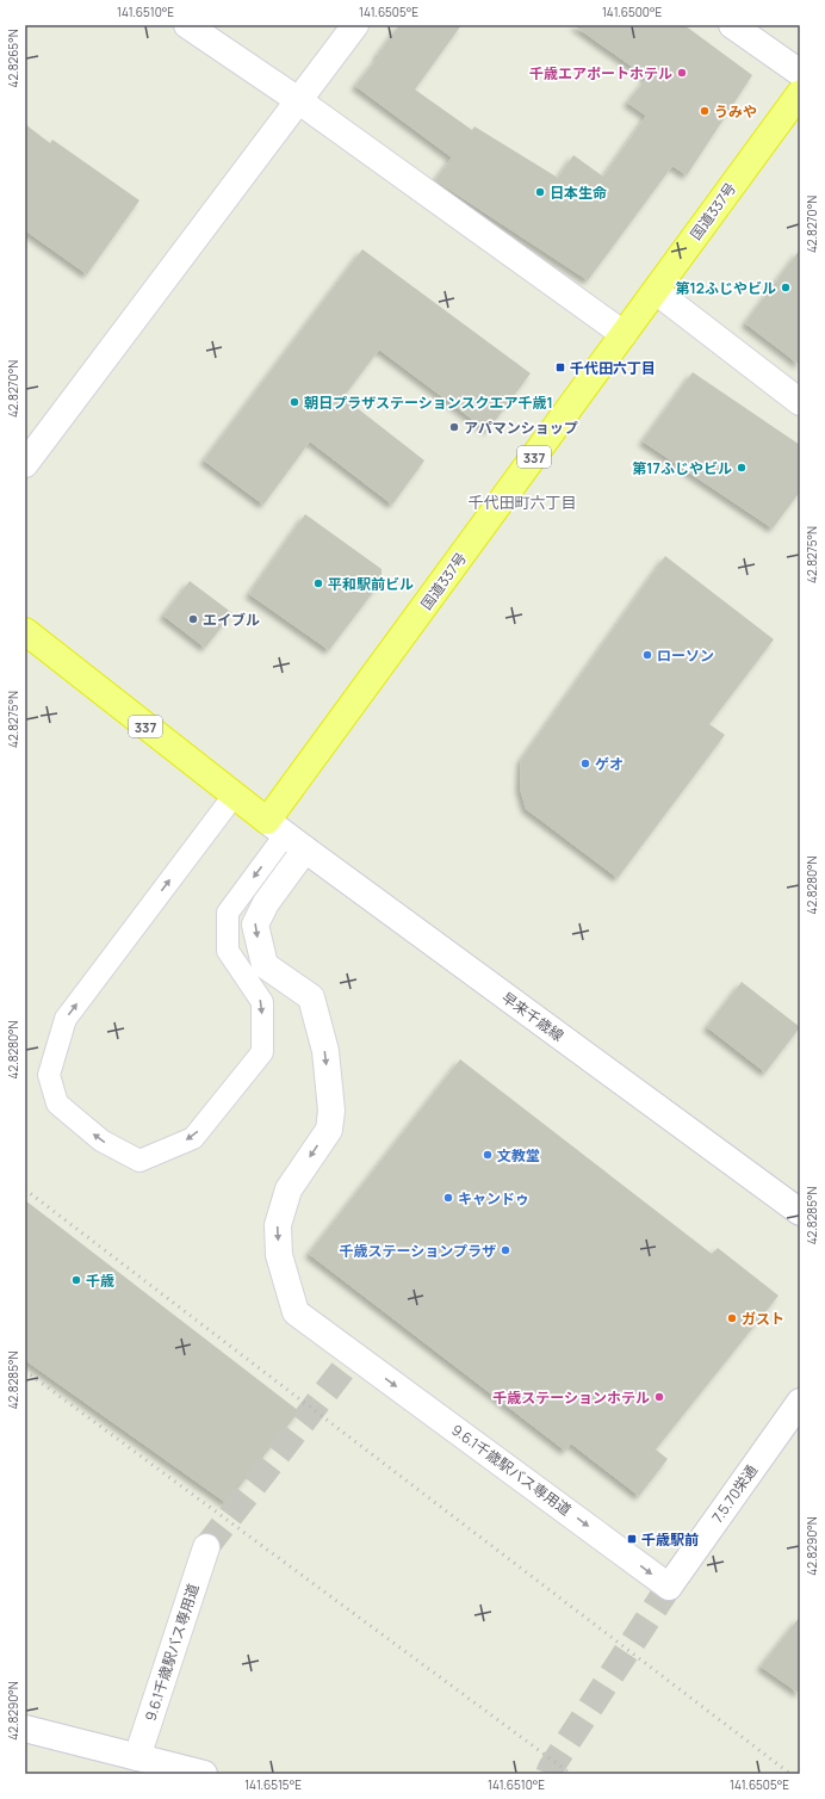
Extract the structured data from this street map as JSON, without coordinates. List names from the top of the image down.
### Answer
{
  "streets": {
    "highway": ["国道337号", "337"],
    "street": ["早来千歳線", "9.6.1千歳駅バス専用道", "7.5.70栄通"]
  },
  "crossings": [
    ["国道337号", "337"],
    ["国道337号", "早来千歳線"],
    ["国道337号", "9.6.1千歳駅バス専用道"],
    ["337", "早来千歳線"],
    ["337", "9.6.1千歳駅バス専用道"],
    ["早来千歳線", "9.6.1千歳駅バス専用道"],
    ["9.6.1千歳駅バス専用道", "7.5.70栄通"]
  ],
  "one_way": ["9.6.1千歳駅バス専用道"],
  "districts": ["千代田町六丁目"],
  "places": {
    "other": [
      "千歳エアポートホテル",
      "うみや",
      "日本生命",
      "第12ふじやビル",
      "朝日プラザステーションスクエア千歳1",
      "アパマンショップ",
      "第17ふじやビル",
      "平和駅前ビル",
      "エイブル",
      "ローソン",
      "ゲオ",
      "文教堂",
      "キャンドゥ",
      "千歳ステーションプラザ",
      "千歳",
      "ガスト",
      "千歳ステーションホテル"
    ],
    "transit": ["千代田六丁目", "千歳駅前"]
  },
  "coordinates": [
    "141.6510°E",
    "141.6505°E",
    "141.6500°E",
    "42.8265°N",
    "42.8270°N",
    "42.8275°N",
    "42.8280°N",
    "42.8285°N",
    "42.8290°N",
    "141.6515°E"
  ]
}
